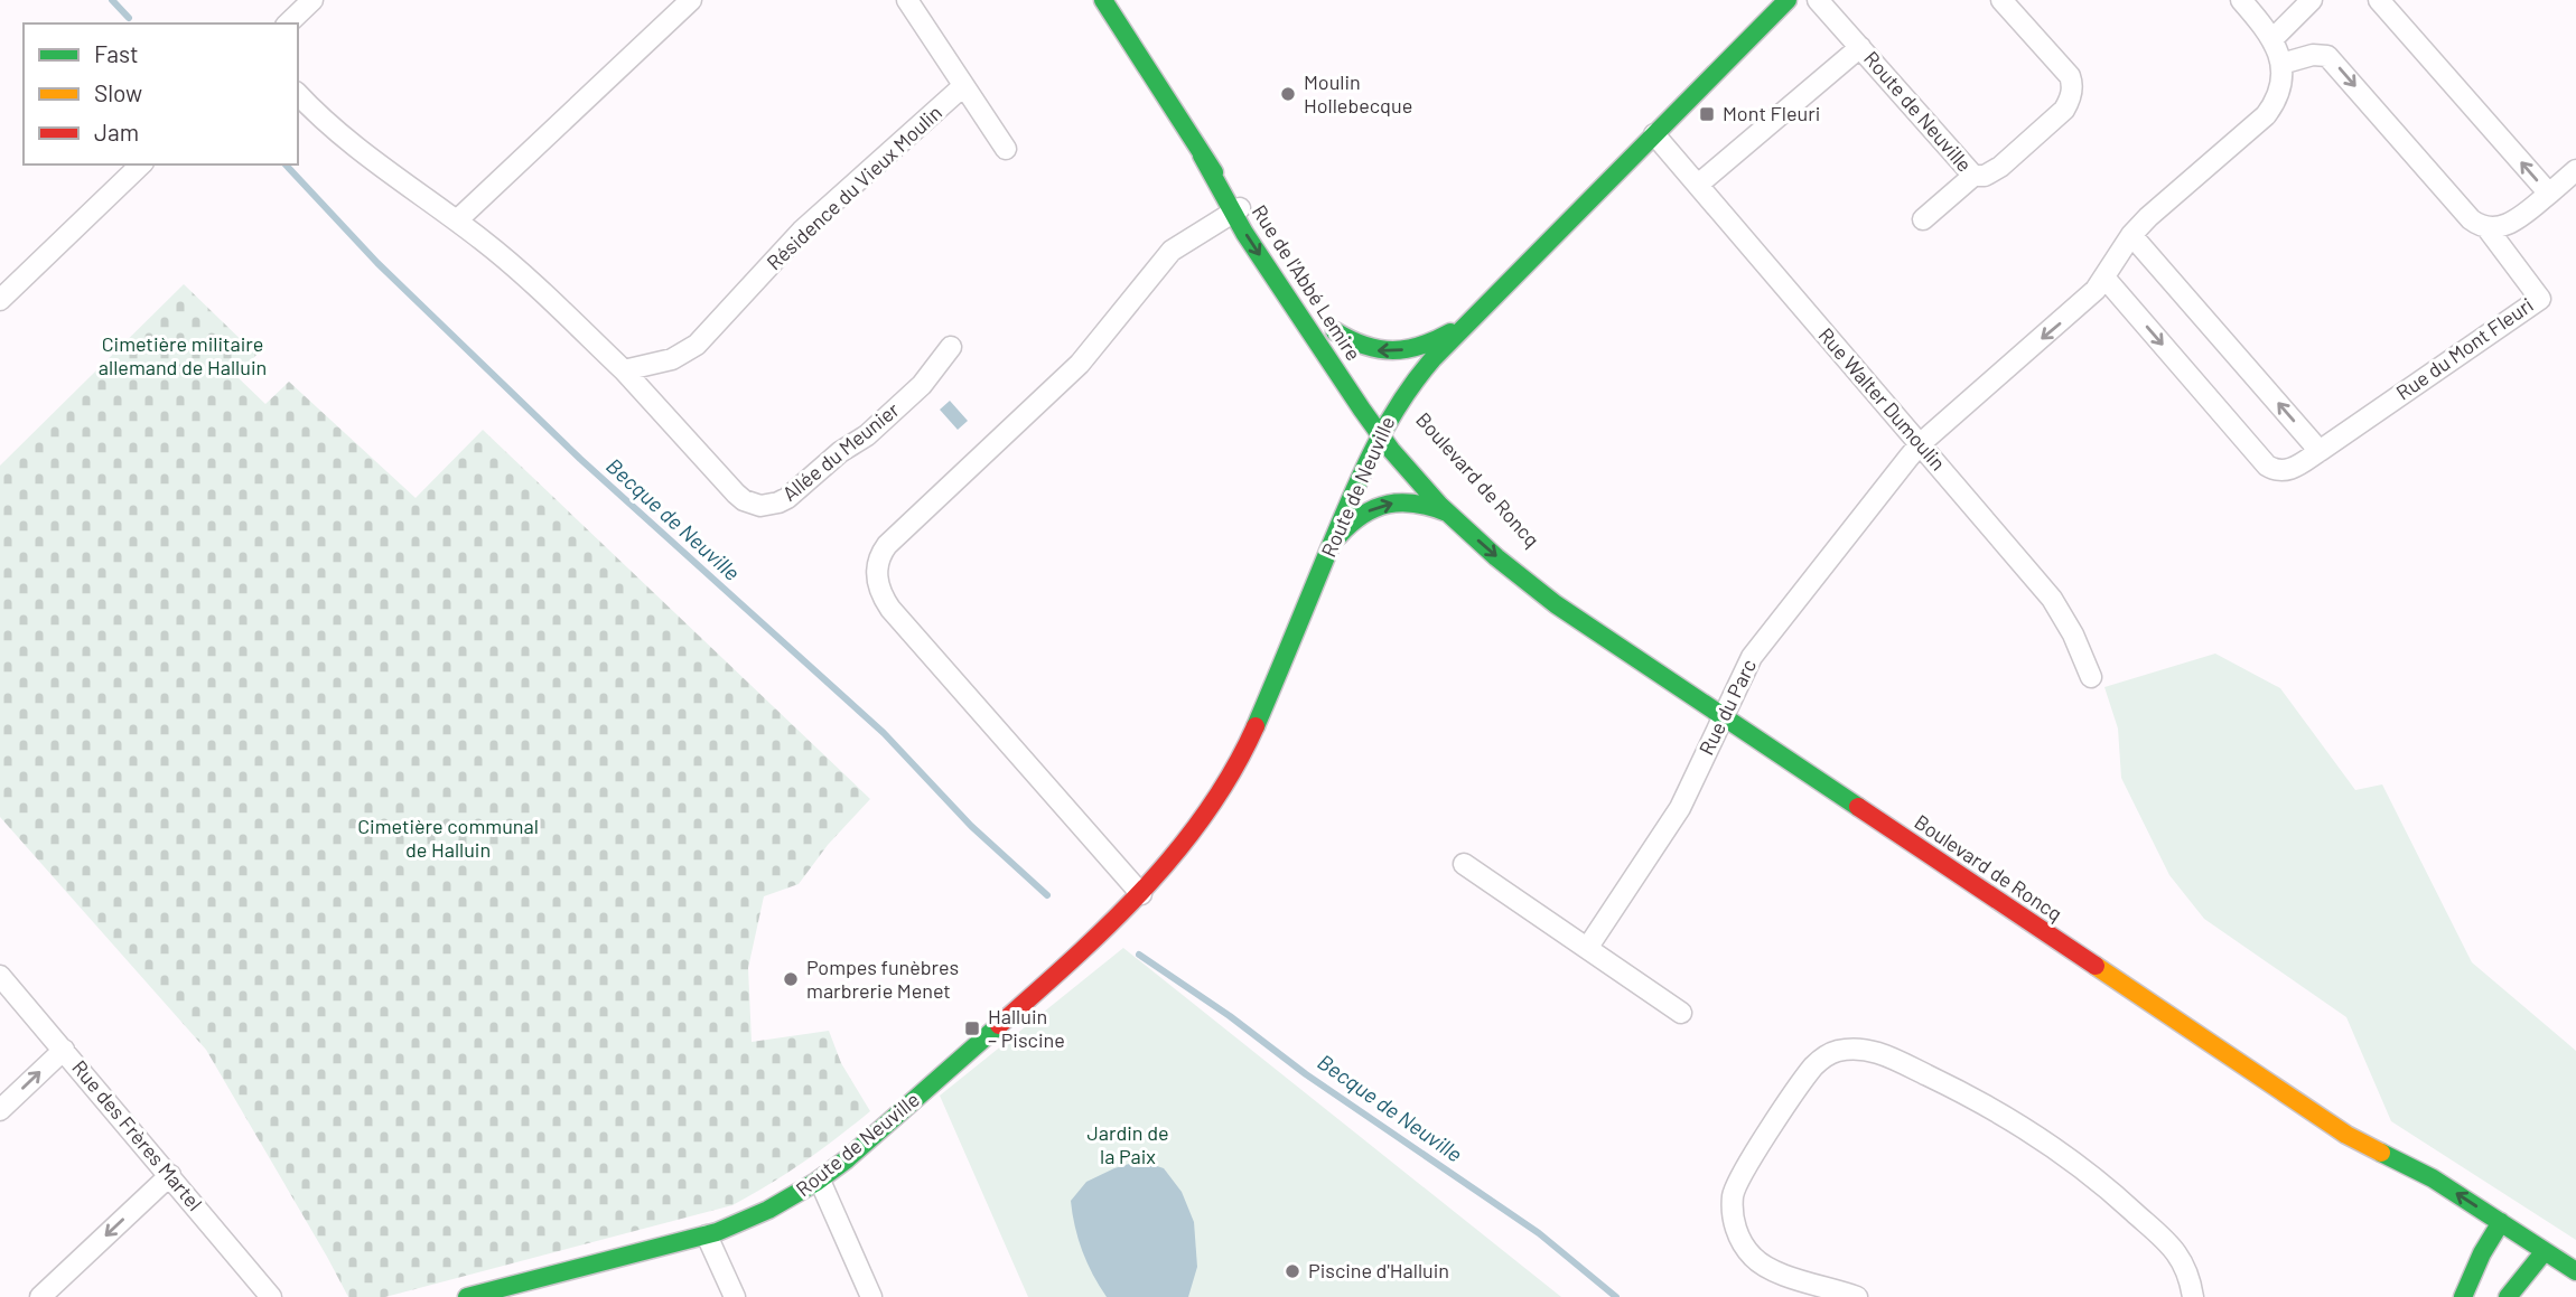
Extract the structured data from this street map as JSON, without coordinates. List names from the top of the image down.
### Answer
{
  "streets": {
    "main road": ["Route de Neuville", "Rue de l'Abbé Lemire", "Boulevard de Roncq"],
    "street": [
      "Résidence du Vieux Moulin",
      "Rue du Mont Fleuri",
      "Rue Walter Dumoulin",
      "Allée du Meunier",
      "Rue du Parc",
      "Rue des Frères Martel"
    ]
  },
  "crossings": [
    ["Route de Neuville", "Rue de l'Abbé Lemire"],
    ["Route de Neuville", "Rue Walter Dumoulin"],
    ["Route de Neuville", "Boulevard de Roncq"],
    ["Résidence du Vieux Moulin", "Allée du Meunier"],
    ["Rue de l'Abbé Lemire", "Boulevard de Roncq"],
    ["Rue Walter Dumoulin", "Rue du Parc"],
    ["Boulevard de Roncq", "Rue du Parc"]
  ],
  "water": ["Becque de Neuville"],
  "parks": ["Cimetière militaire allemand de Halluin", "Cimetière communal de Halluin", "Jardin de la Paix"],
  "places": {
    "other": ["Moulin Hollebecque", "Pompes funèbres marbrerie Menet", "Piscine d'Halluin"],
    "transit": ["Mont Fleuri", "Halluin – Piscine"]
  },
  "legend": ["Fast", "Slow", "Jam"]
}
